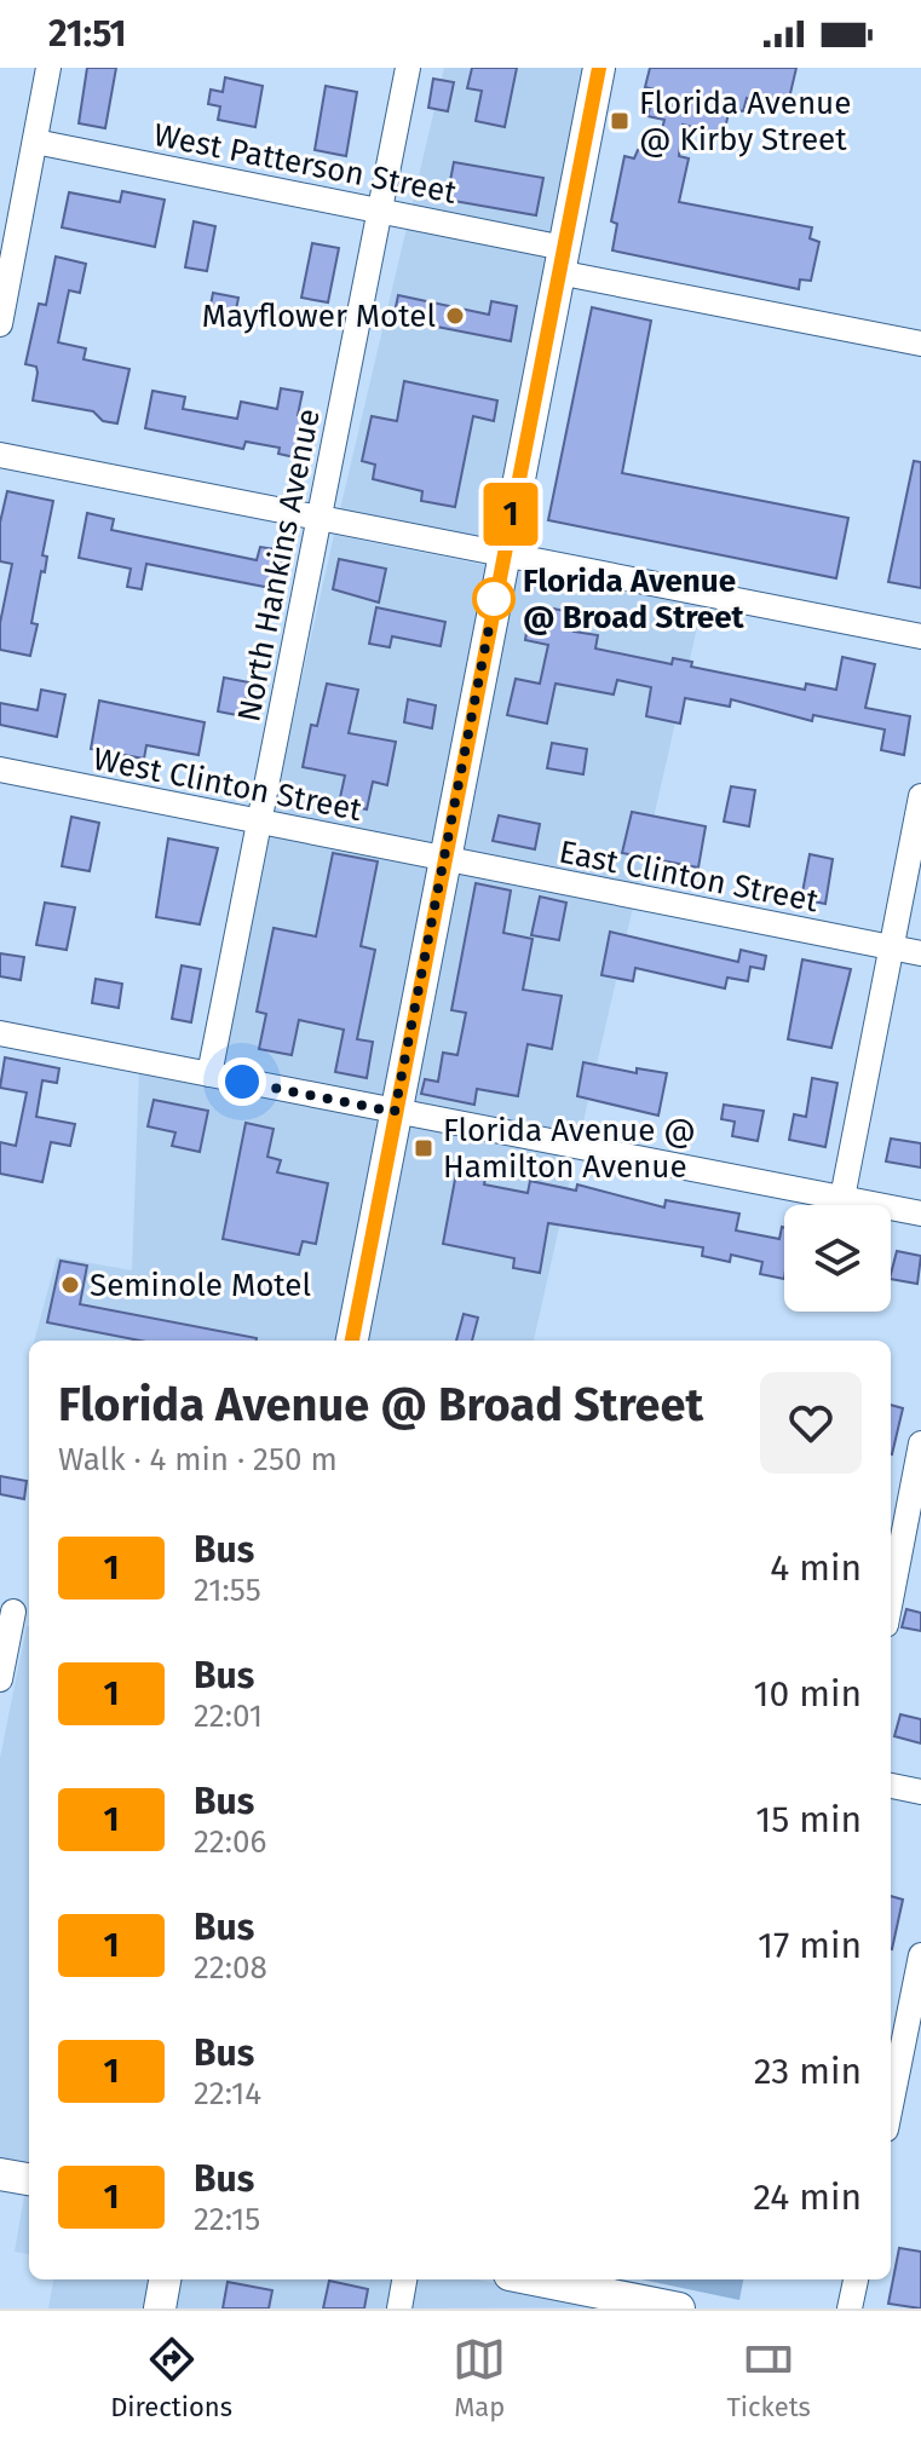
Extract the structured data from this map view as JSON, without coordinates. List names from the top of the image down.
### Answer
{
  "streets": {
    "street": [
      "West Patterson Street",
      "North Hankins Avenue",
      "West Clinton Street",
      "East Clinton Street"
    ]
  },
  "crossings": [
    ["West Patterson Street", "North Hankins Avenue"],
    ["North Hankins Avenue", "West Clinton Street"],
    ["West Clinton Street", "East Clinton Street"]
  ],
  "places": {
    "transit": ["Florida Avenue @ Kirby Street", "Florida Avenue @ Hamilton Avenue"],
    "other": ["Mayflower Motel", "Florida Avenue @ Broad Street", "Seminole Motel"]
  },
  "lines": ["bus line 1"],
  "page": {
    "status": "21:51",
    "on_map": "1",
    "heading": ["Florida Avenue @ Broad Street", "Walk · 4 min · 250 m"],
    "list": [
      {
        "mark": "1",
        "name": "Bus",
        "note": "21:55",
        "value": "4 min"
      },
      {
        "mark": "1",
        "name": "Bus",
        "note": "22:01",
        "value": "10 min"
      },
      {
        "mark": "1",
        "name": "Bus",
        "note": "22:06",
        "value": "15 min"
      },
      {
        "mark": "1",
        "name": "Bus",
        "note": "22:08",
        "value": "17 min"
      },
      {
        "mark": "1",
        "name": "Bus",
        "note": "22:14",
        "value": "23 min"
      },
      {
        "mark": "1",
        "name": "Bus",
        "note": "22:15",
        "value": "24 min"
      }
    ],
    "tabs": ["Directions", "Map", "Tickets"]
  }
}
